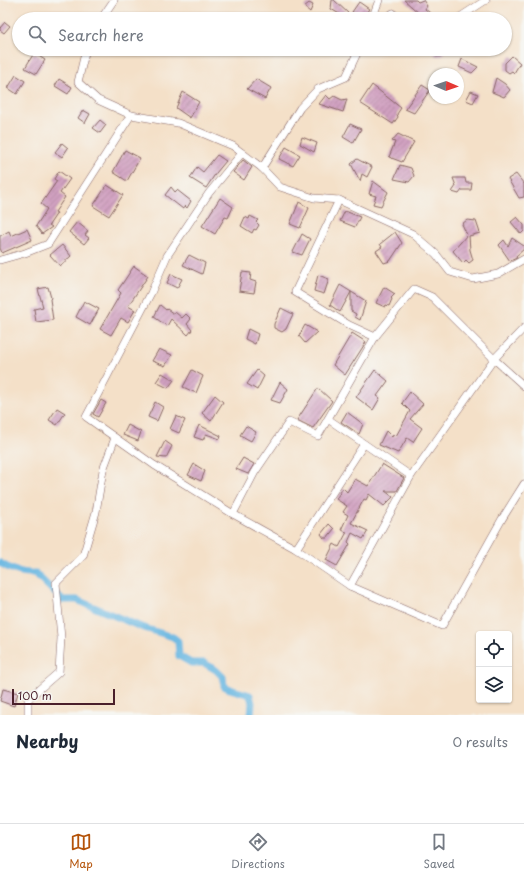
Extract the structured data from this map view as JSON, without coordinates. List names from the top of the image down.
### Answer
{
  "scale_bar": "100 m",
  "north": "right",
  "page": {
    "search": "Search here",
    "scale": "100 m",
    "heading": ["Nearby", "0 results"],
    "nav": ["Map", "Directions", "Saved"]
  }
}
